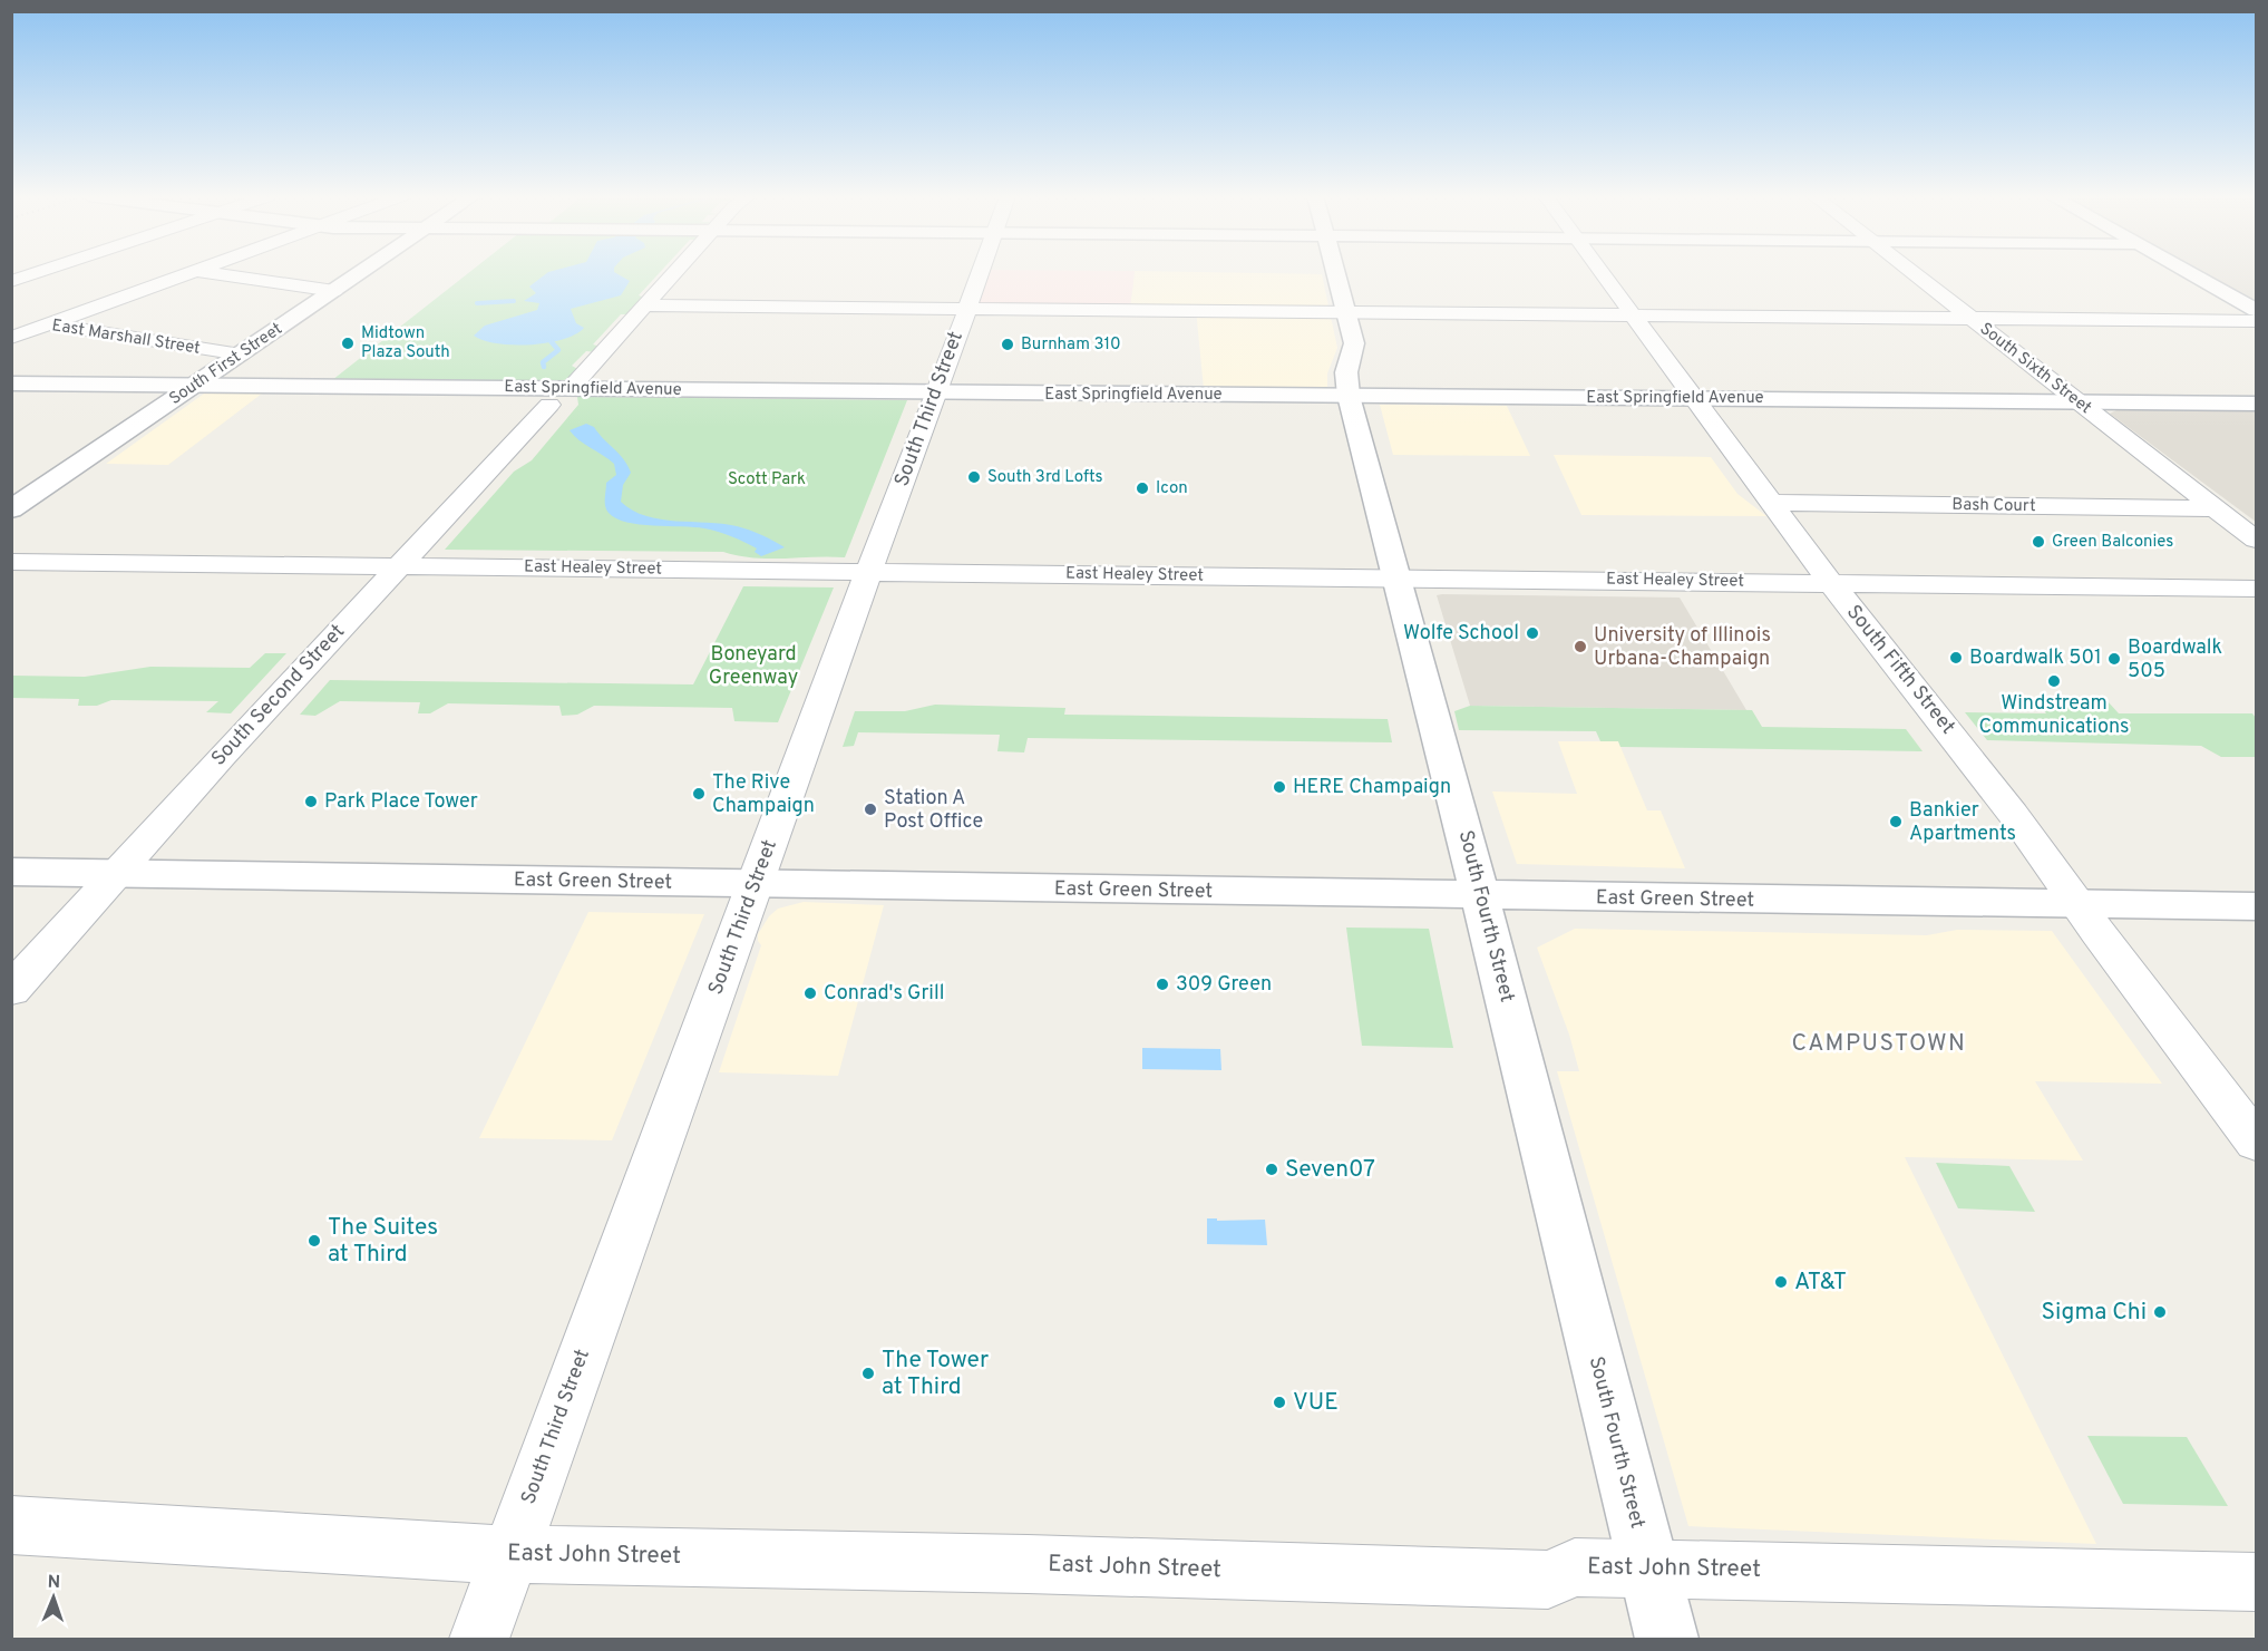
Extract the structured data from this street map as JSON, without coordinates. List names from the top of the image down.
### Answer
{
  "streets": {
    "street": [
      "East Marshall Street",
      "South First Street",
      "South Sixth Street",
      "East Springfield Avenue",
      "South Third Street",
      "Bash Court",
      "East Healey Street",
      "South Fifth Street",
      "South Second Street",
      "East Green Street",
      "South Fourth Street",
      "East John Street"
    ]
  },
  "crossings": [
    ["East Marshall Street", "South First Street"],
    ["South First Street", "East Springfield Avenue"],
    ["South Sixth Street", "East Springfield Avenue"],
    ["South Sixth Street", "Bash Court"],
    ["East Springfield Avenue", "South Third Street"],
    ["East Springfield Avenue", "South Fifth Street"],
    ["East Springfield Avenue", "South Second Street"],
    ["East Springfield Avenue", "South Fourth Street"],
    ["South Third Street", "East Healey Street"],
    ["South Third Street", "East Green Street"],
    ["South Third Street", "East John Street"],
    ["Bash Court", "South Fifth Street"],
    ["East Healey Street", "South Fifth Street"],
    ["East Healey Street", "South Second Street"],
    ["East Healey Street", "South Fourth Street"],
    ["South Fifth Street", "East Green Street"],
    ["South Second Street", "East Green Street"],
    ["East Green Street", "South Fourth Street"],
    ["South Fourth Street", "East John Street"]
  ],
  "districts": ["CAMPUSTOWN"],
  "parks": ["Scott Park", "Boneyard Greenway"],
  "places": [
    "Midtown Plaza South",
    "Burnham 310",
    "South 3rd Lofts",
    "Icon",
    "Green Balconies",
    "Wolfe School",
    "University of Illinois Urbana-Champaign",
    "Boardwalk 501",
    "Boardwalk 505",
    "Windstream Communications",
    "HERE Champaign",
    "The Rive Champaign",
    "Park Place Tower",
    "Station A Post Office",
    "Bankier Apartments",
    "309 Green",
    "Conrad's Grill",
    "Seven07",
    "The Suites at Third",
    "AT&T",
    "Sigma Chi",
    "The Tower at Third",
    "VUE"
  ],
  "north": "top"
}
